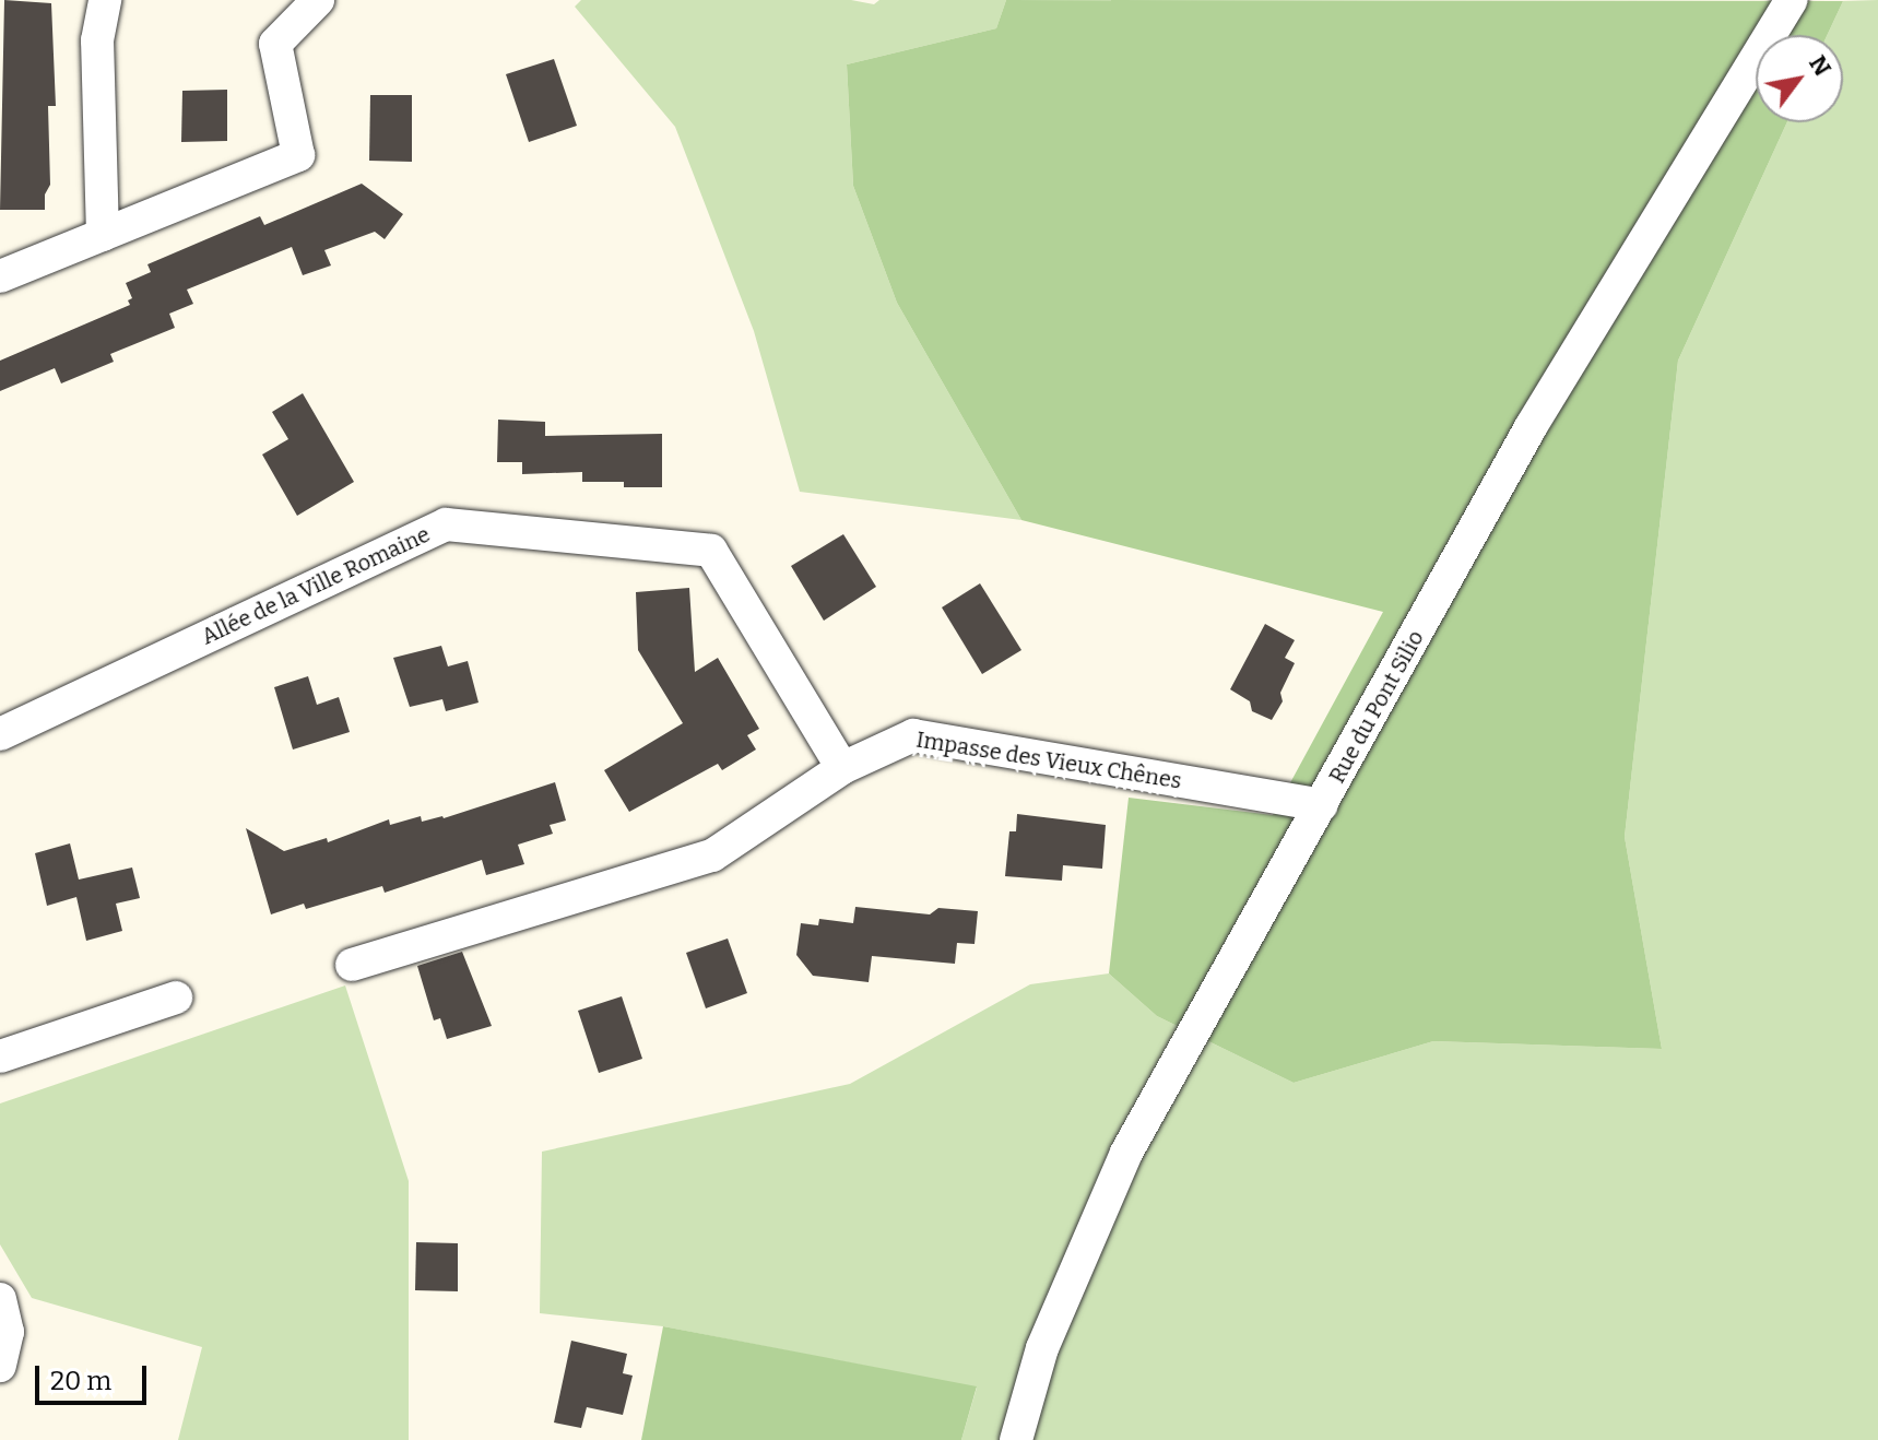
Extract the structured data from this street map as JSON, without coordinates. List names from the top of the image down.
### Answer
{
  "streets": {
    "street": ["Allée de la Ville Romaine", "Rue du Pont Silio", "Impasse des Vieux Chênes"]
  },
  "crossings": [
    ["Allée de la Ville Romaine", "Impasse des Vieux Chênes"],
    ["Rue du Pont Silio", "Impasse des Vieux Chênes"]
  ],
  "scale_bar": "20 m",
  "north": "top right"
}
